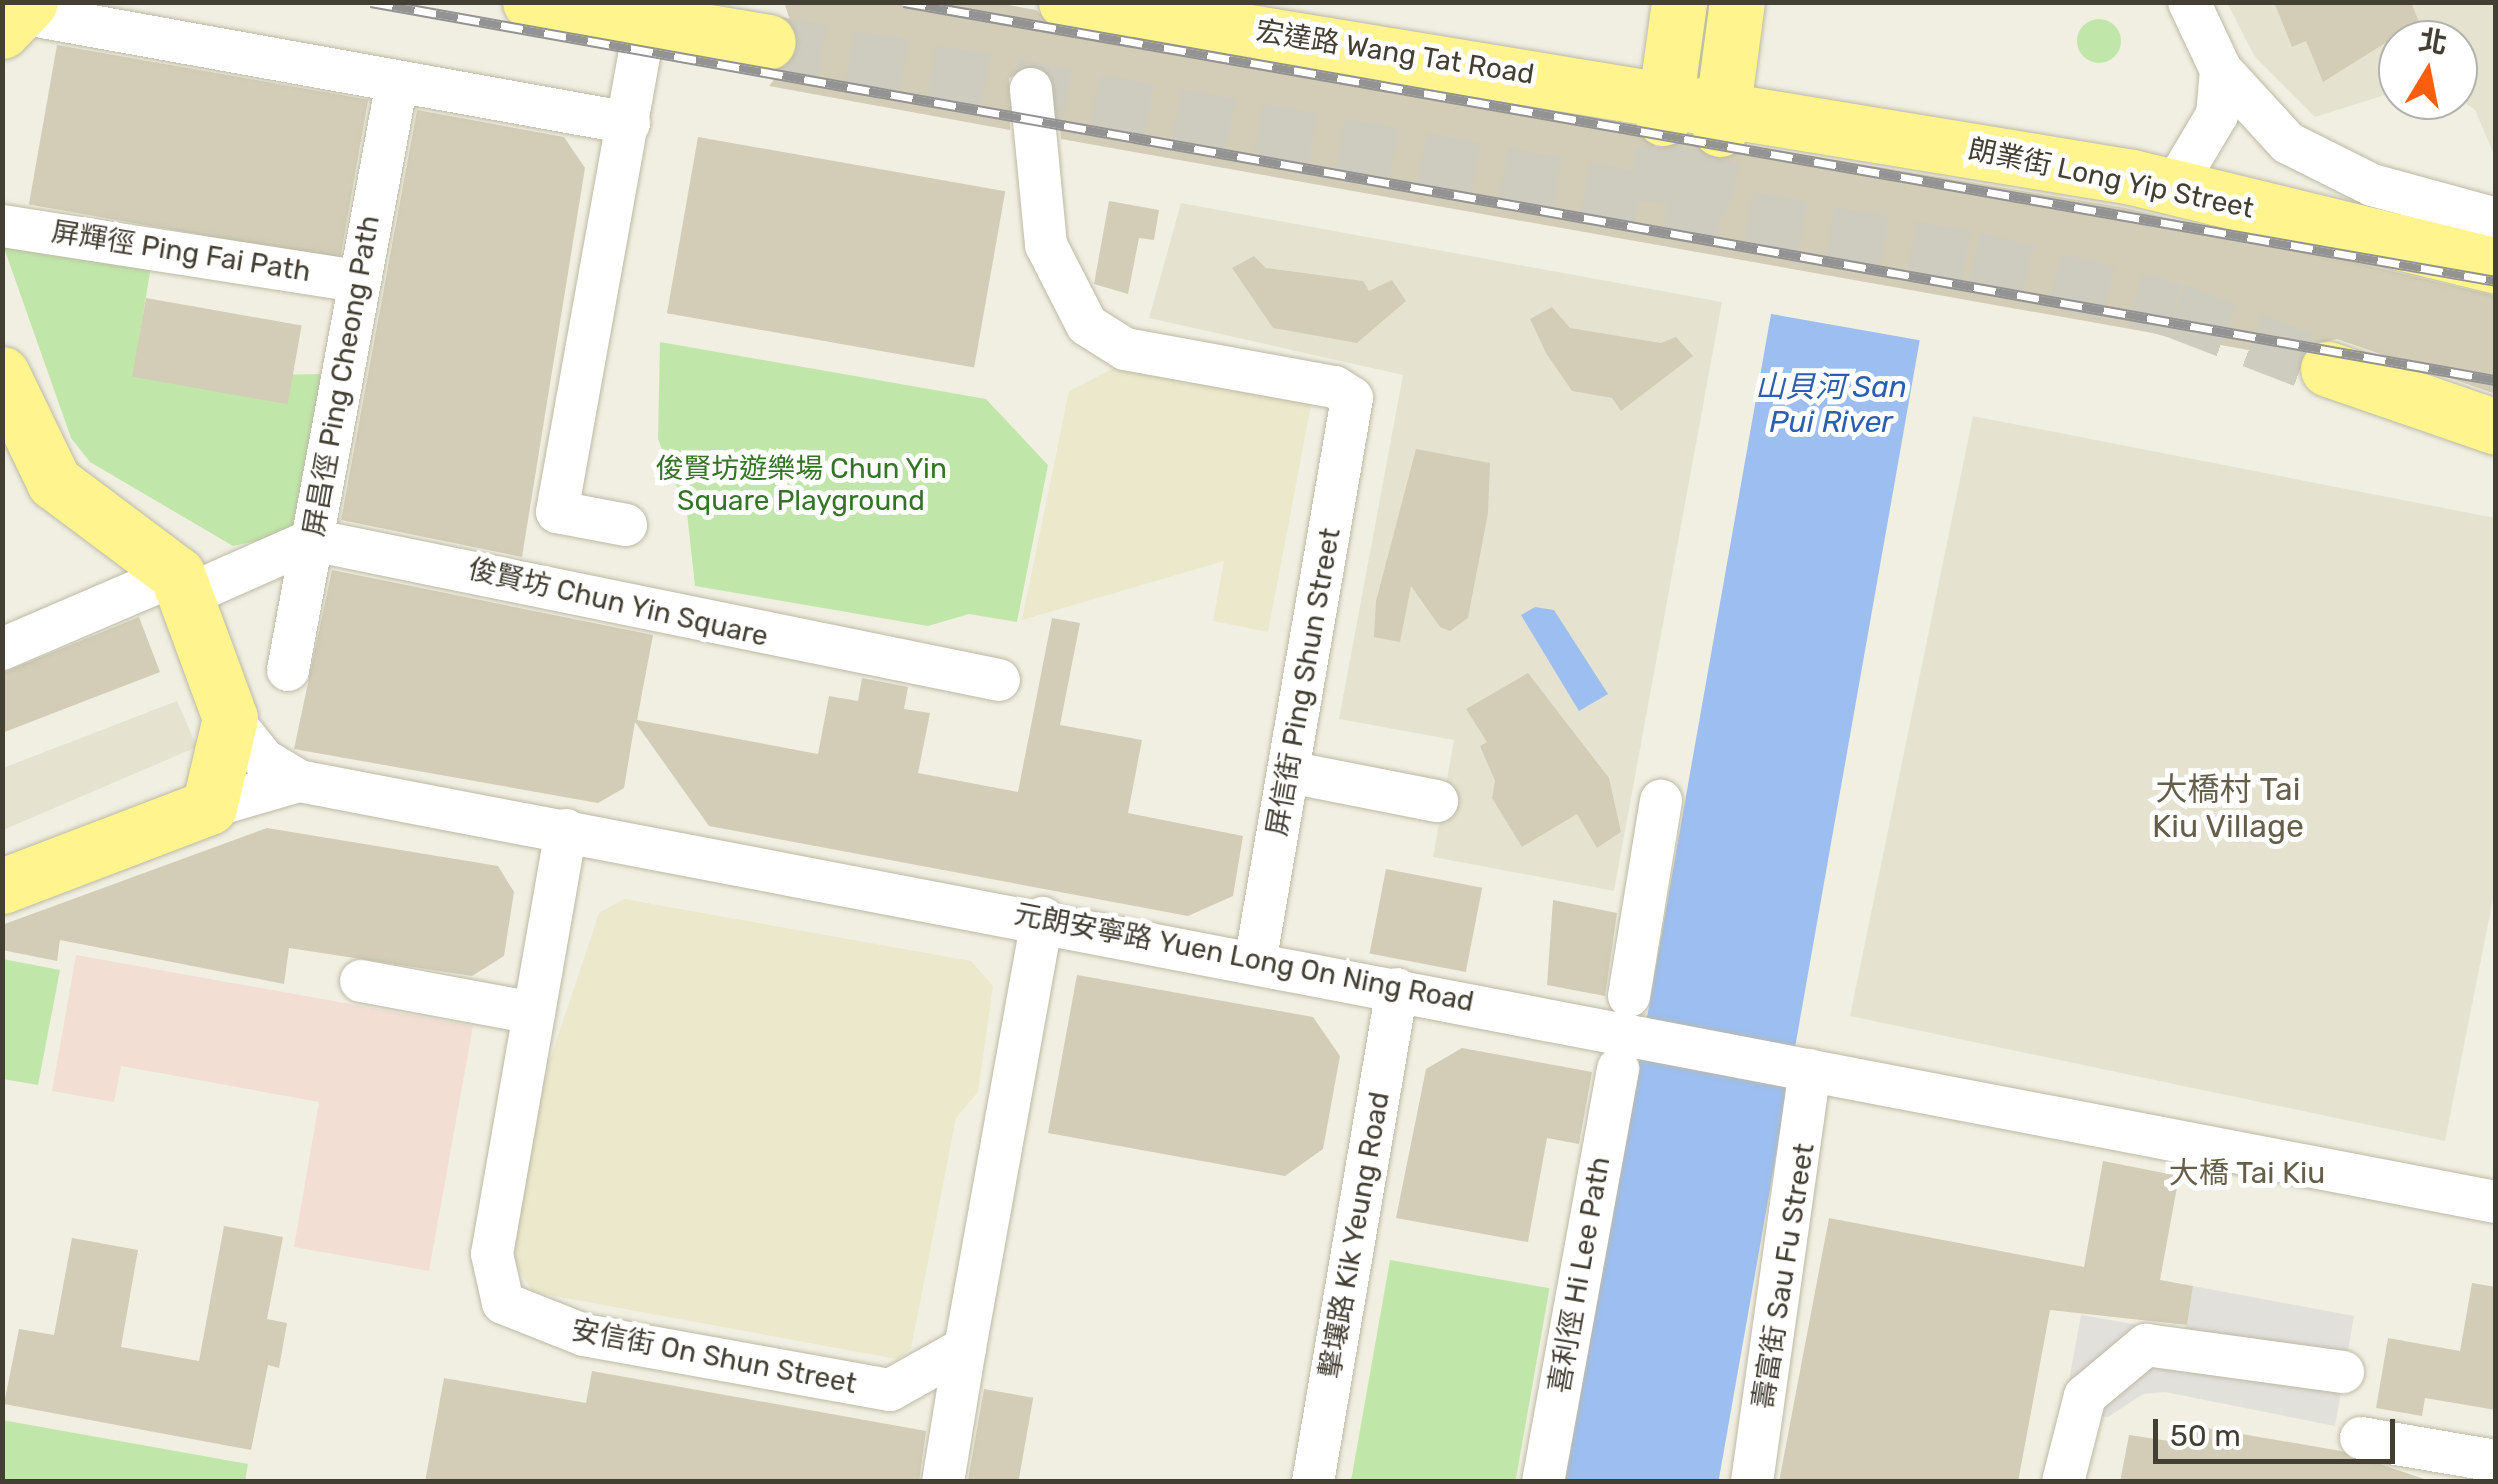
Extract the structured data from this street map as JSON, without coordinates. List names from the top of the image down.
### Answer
{
  "streets": {
    "main road": ["宏達路 Wang Tat Road", "朗業街 Long Yip Street", "元朗安寧路 Yuen Long On Ning Road"],
    "street": [
      "屏輝徑 Ping Fai Path",
      "屏昌徑 Ping Cheong Path",
      "俊賢坊 Chun Yin Square",
      "屏信街 Ping Shun Street",
      "擊壤路 Kik Yeung Road",
      "喜利徑 Hi Lee Path",
      "壽富街 Sau Fu Street",
      "安信街 On Shun Street"
    ]
  },
  "crossings": [
    ["宏達路 Wang Tat Road", "朗業街 Long Yip Street"],
    ["屏輝徑 Ping Fai Path", "屏昌徑 Ping Cheong Path"],
    ["屏昌徑 Ping Cheong Path", "俊賢坊 Chun Yin Square"],
    ["屏信街 Ping Shun Street", "元朗安寧路 Yuen Long On Ning Road"],
    ["元朗安寧路 Yuen Long On Ning Road", "擊壤路 Kik Yeung Road"],
    ["元朗安寧路 Yuen Long On Ning Road", "喜利徑 Hi Lee Path"],
    ["元朗安寧路 Yuen Long On Ning Road", "壽富街 Sau Fu Street"],
    ["元朗安寧路 Yuen Long On Ning Road", "安信街 On Shun Street"]
  ],
  "districts": ["大橋村 Tai Kiu Village", "大橋 Tai Kiu"],
  "water": ["山貝河 San Pui River"],
  "parks": ["俊賢坊遊樂場 Chun Yin Square Playground"],
  "scale_bar": "50 m",
  "north": "top"
}
